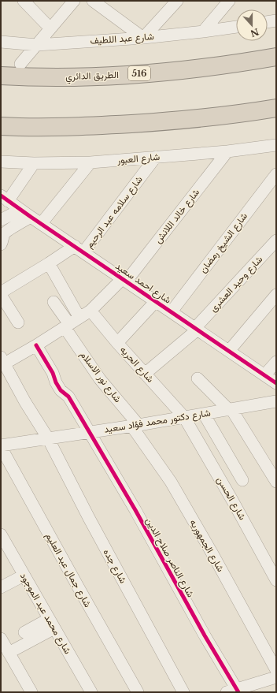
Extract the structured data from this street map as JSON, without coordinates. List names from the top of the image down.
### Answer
{
  "streets": {
    "highway": ["516", "الطريق الدائري"],
    "street": [
      "شارع عبد اللطيف",
      "شارع العبور",
      "شارع سلامه عبد الرحيم",
      "شارع خالد اللانش",
      "شارع الشيخ رمضان",
      "شارع احمد سعيد",
      "شارع وحيد العشرى",
      "شارع الحريه",
      "شارع نور الاسلام",
      "شارع دكتور محمد فؤاد سعيد",
      "شارع الحسن",
      "شارع الجمهوريه",
      "شارع الناصر صلاح الدين",
      "شارع جده",
      "شارع جمال عبد العليم",
      "شارع محمد عبد الموجود"
    ]
  },
  "crossings": [
    ["شارع العبور", "شارع سلامه عبد الرحيم"],
    ["شارع العبور", "شارع خالد اللانش"],
    ["شارع سلامه عبد الرحيم", "شارع احمد سعيد"],
    ["شارع خالد اللانش", "شارع احمد سعيد"],
    ["شارع خالد اللانش", "شارع الحريه"],
    ["شارع خالد اللانش", "شارع نور الاسلام"],
    ["شارع خالد اللانش", "شارع الناصر صلاح الدين"],
    ["شارع خالد اللانش", "شارع جده"],
    ["شارع الشيخ رمضان", "شارع احمد سعيد"],
    ["شارع احمد سعيد", "شارع وحيد العشرى"],
    ["شارع وحيد العشرى", "شارع الحريه"],
    ["شارع الحريه", "شارع دكتور محمد فؤاد سعيد"],
    ["شارع الحريه", "شارع الحسن"],
    ["شارع نور الاسلام", "شارع دكتور محمد فؤاد سعيد"],
    ["شارع نور الاسلام", "شارع الجمهوريه"],
    ["شارع دكتور محمد فؤاد سعيد", "شارع الحسن"],
    ["شارع دكتور محمد فؤاد سعيد", "شارع الجمهوريه"],
    ["شارع دكتور محمد فؤاد سعيد", "شارع الناصر صلاح الدين"],
    ["شارع دكتور محمد فؤاد سعيد", "شارع جده"],
    ["شارع دكتور محمد فؤاد سعيد", "شارع جمال عبد العليم"]
  ],
  "north": "bottom"
}
